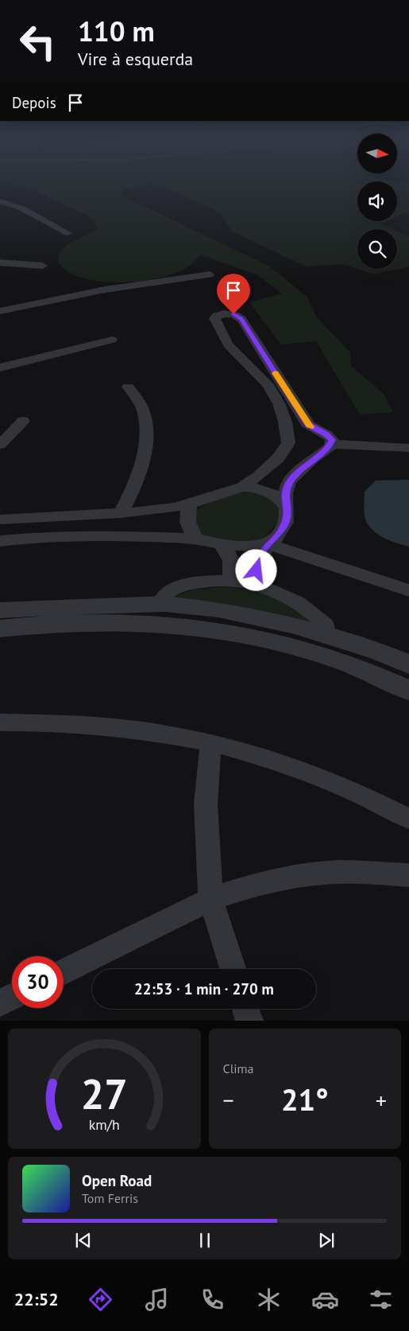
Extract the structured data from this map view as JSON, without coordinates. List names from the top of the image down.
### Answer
{
  "north": "right",
  "page": {
    "turn": ["110 m", "Vire à esquerda"],
    "then": "Depois",
    "limit": "30",
    "trip": "22:53 · 1 min · 270 m",
    "tile": "Clima",
    "heat": ["−", "21°", "+"],
    "song": ["Open Road", "Tom Ferris"],
    "tabs": "22:52",
    "gauge": ["27", "km/h"]
  }
}
